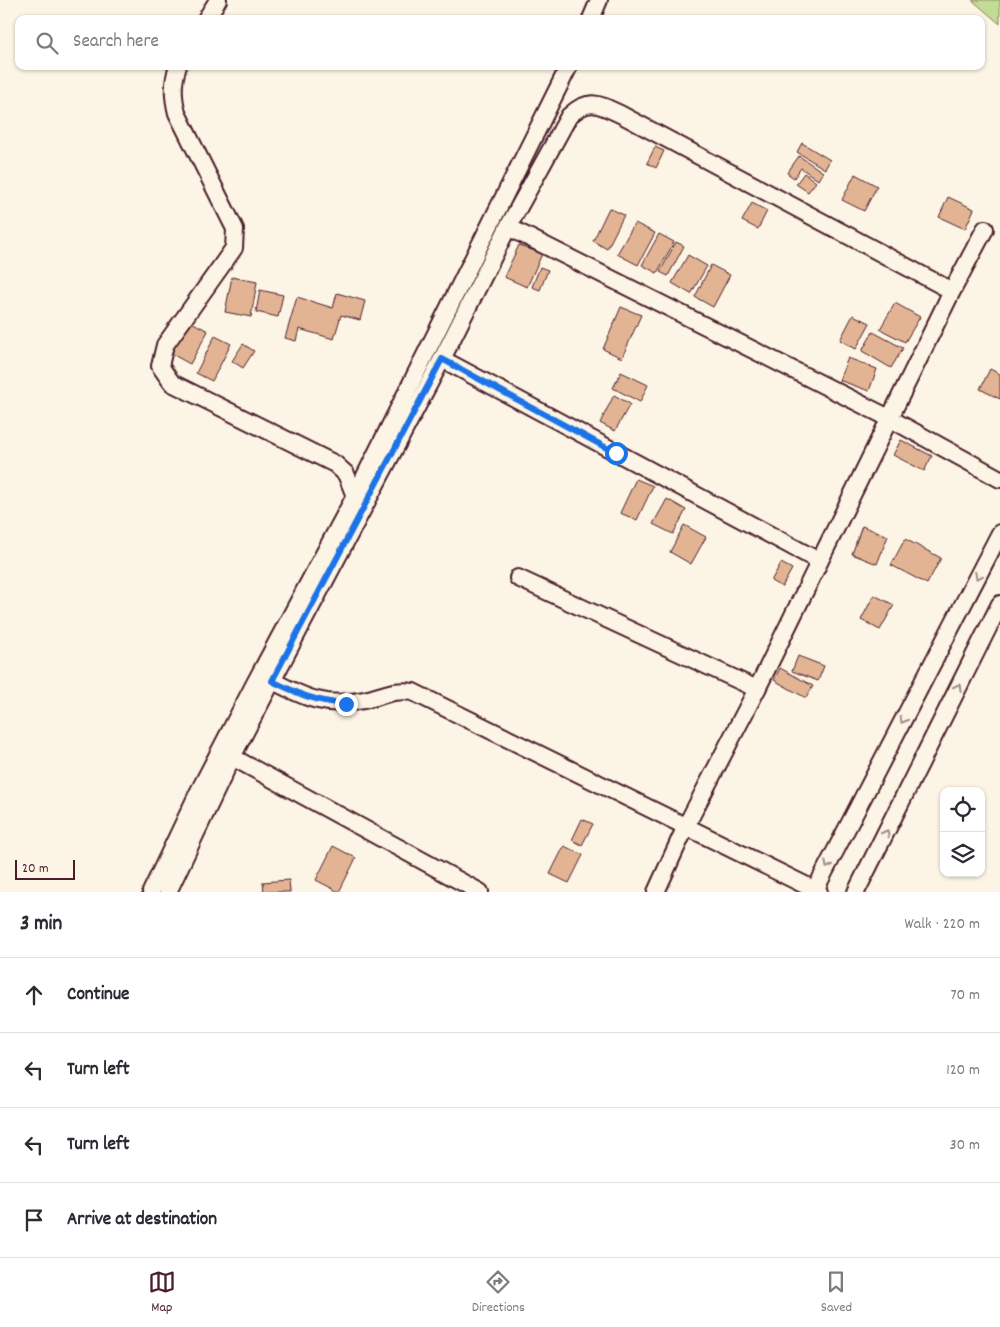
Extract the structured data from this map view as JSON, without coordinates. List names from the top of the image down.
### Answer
{
  "scale_bar": "20 m",
  "page": {
    "search": "Search here",
    "scale": "20 m",
    "heading": ["3 min", "Walk · 220 m"],
    "list": [
      ["Continue", "70 m"],
      ["Turn left", "120 m"],
      ["Turn left", "30 m"],
      "Arrive at destination"
    ],
    "nav": ["Map", "Directions", "Saved"]
  }
}
